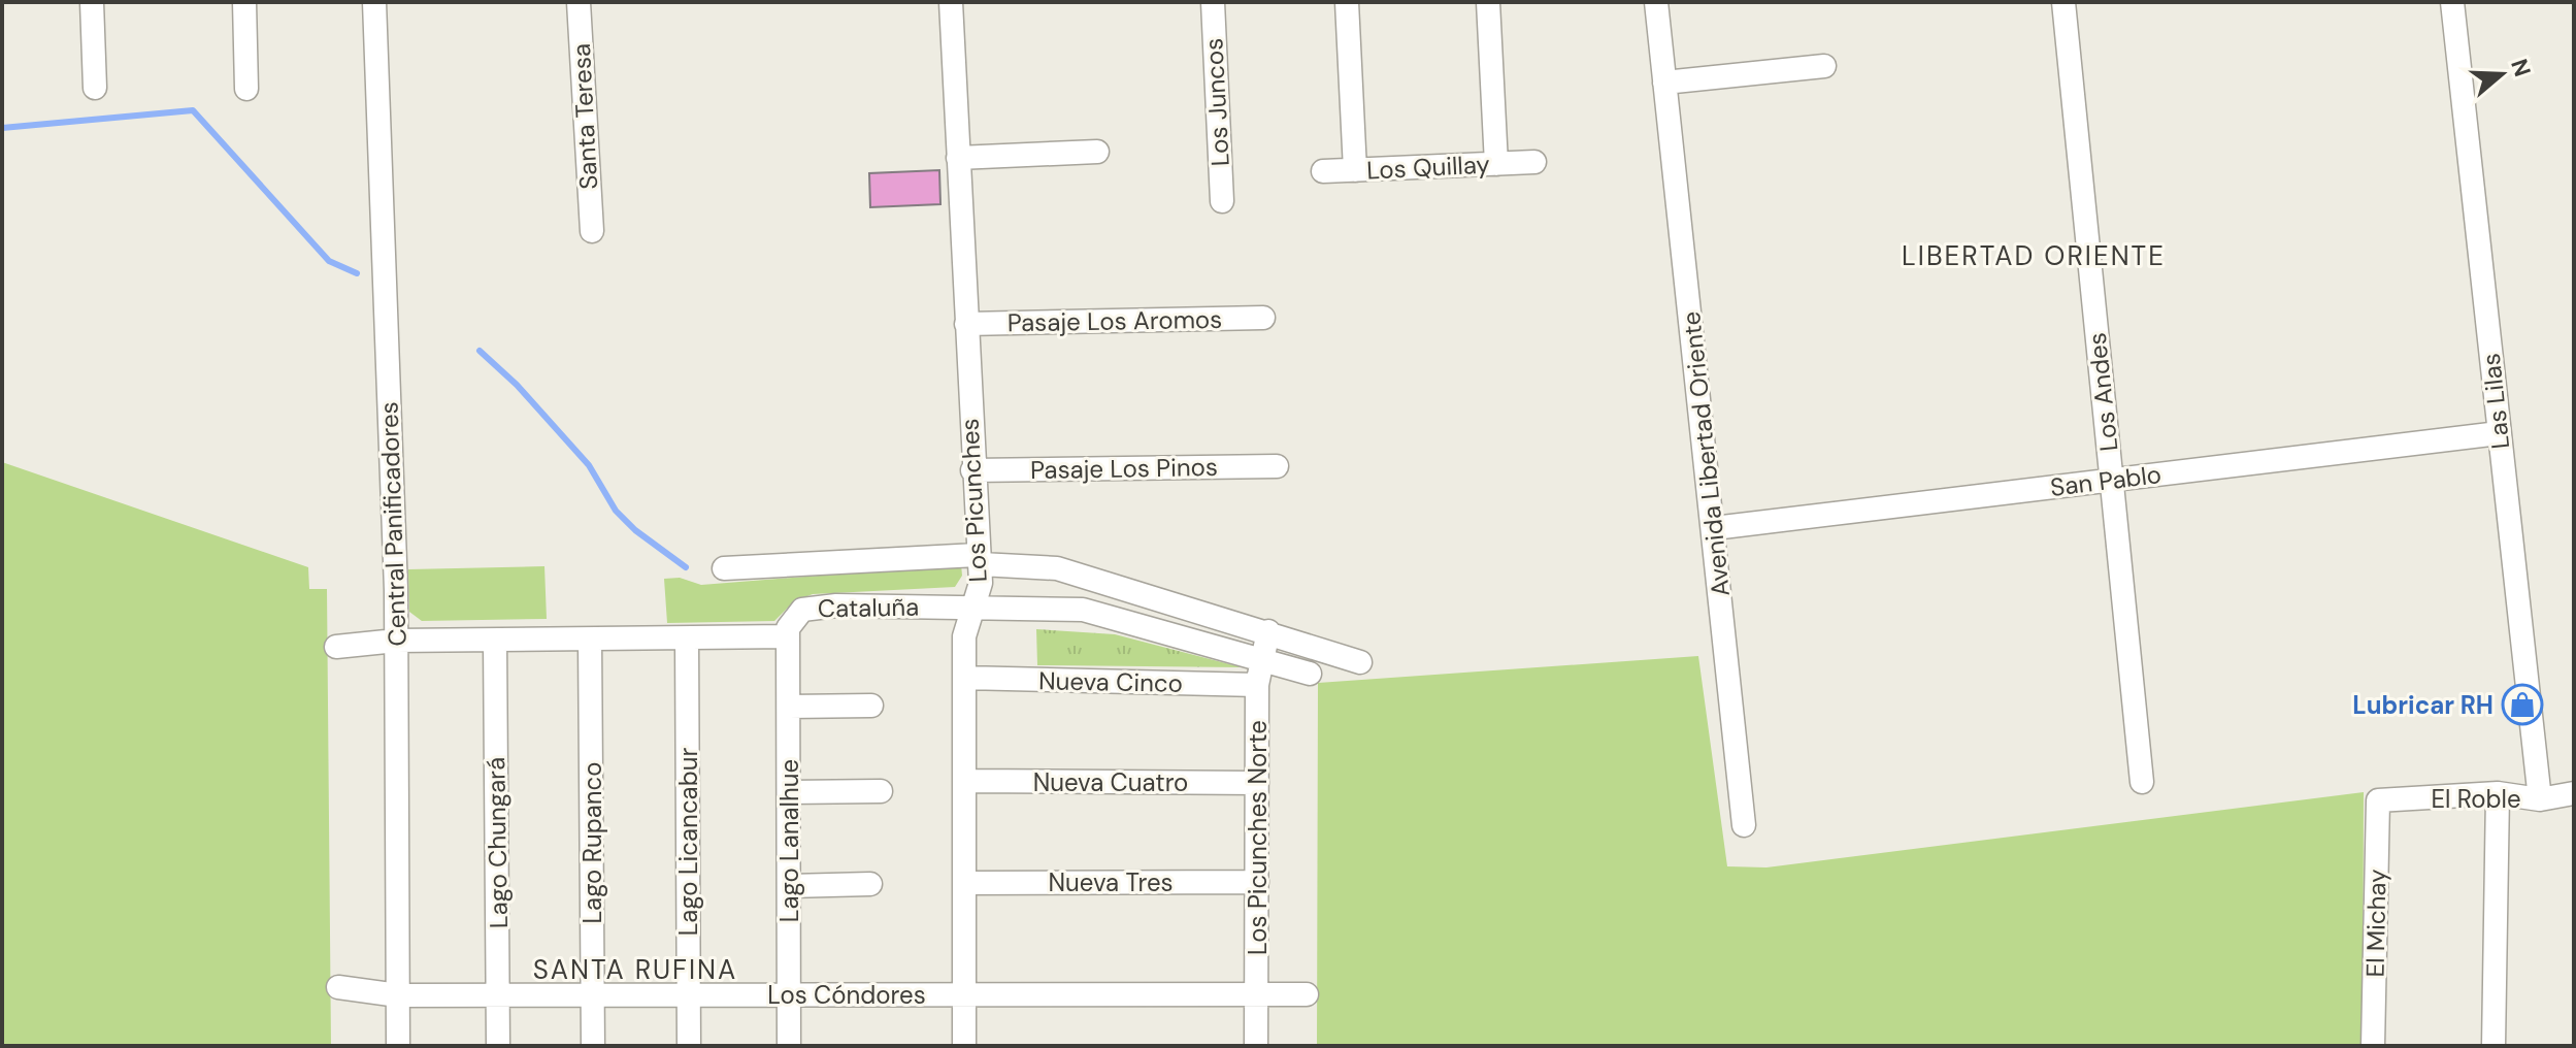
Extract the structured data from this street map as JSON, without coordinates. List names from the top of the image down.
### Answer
{
  "streets": {
    "street": [
      "Los Juncos",
      "Santa Teresa",
      "Los Quillay",
      "Pasaje Los Aromos",
      "Los Andes",
      "Las Lilas",
      "Avenida Libertad Oriente",
      "Pasaje Los Pinos",
      "San Pablo",
      "Los Picunches",
      "Central Panificadores",
      "Cataluña",
      "Nueva Cinco",
      "Nueva Cuatro",
      "El Roble",
      "Los Picunches Norte",
      "Lago Lanalhue",
      "Lago Licancabur",
      "Lago Chungará",
      "Lago Rupanco",
      "Nueva Tres",
      "El Michay",
      "Los Cóndores"
    ]
  },
  "crossings": [
    ["Pasaje Los Aromos", "Los Picunches"],
    ["Los Andes", "San Pablo"],
    ["Las Lilas", "San Pablo"],
    ["Las Lilas", "El Roble"],
    ["Avenida Libertad Oriente", "San Pablo"],
    ["Pasaje Los Pinos", "Los Picunches"],
    ["Los Picunches", "Cataluña"],
    ["Los Picunches", "Nueva Cinco"],
    ["Los Picunches", "Nueva Cuatro"],
    ["Los Picunches", "Nueva Tres"],
    ["Los Picunches", "Los Cóndores"],
    ["Central Panificadores", "Cataluña"],
    ["Central Panificadores", "Los Cóndores"],
    ["Cataluña", "Los Picunches Norte"],
    ["Cataluña", "Lago Lanalhue"],
    ["Cataluña", "Lago Licancabur"],
    ["Cataluña", "Lago Chungará"],
    ["Cataluña", "Lago Rupanco"],
    ["Nueva Cinco", "Los Picunches Norte"],
    ["Nueva Cuatro", "Los Picunches Norte"],
    ["El Roble", "El Michay"],
    ["Los Picunches Norte", "Nueva Tres"],
    ["Los Picunches Norte", "Los Cóndores"],
    ["Lago Lanalhue", "Los Cóndores"],
    ["Lago Licancabur", "Los Cóndores"],
    ["Lago Chungará", "Los Cóndores"],
    ["Lago Rupanco", "Los Cóndores"]
  ],
  "districts": ["LIBERTAD ORIENTE", "SANTA RUFINA"],
  "places": {
    "shop": ["Lubricar RH"]
  },
  "north": "right"
}
